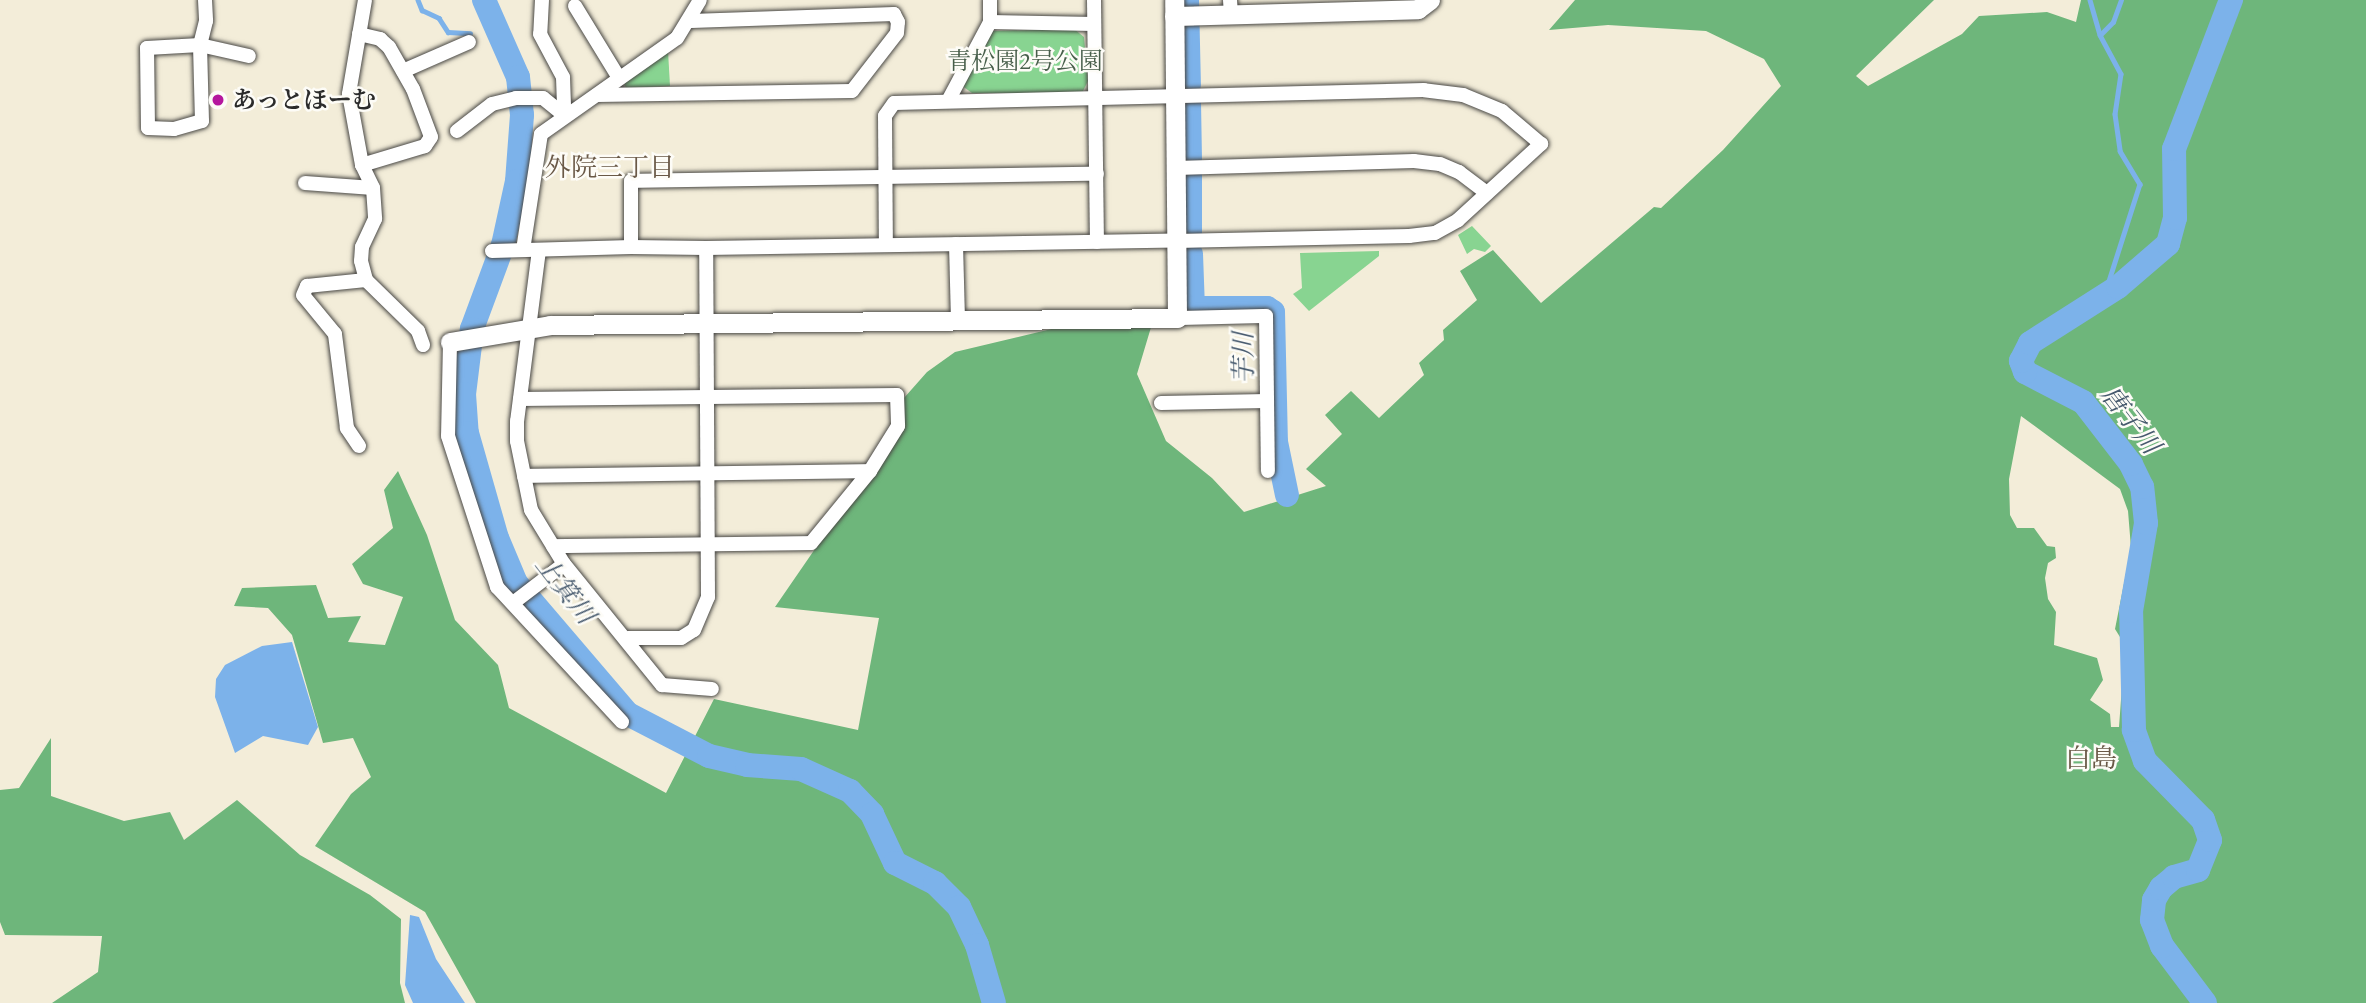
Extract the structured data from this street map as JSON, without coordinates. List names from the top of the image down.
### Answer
{
  "districts": ["外院三丁目", "白島"],
  "water": ["芋川", "唐子川", "上箕川"],
  "parks": ["青松園2号公園"],
  "places": ["あっとほーむ"]
}
